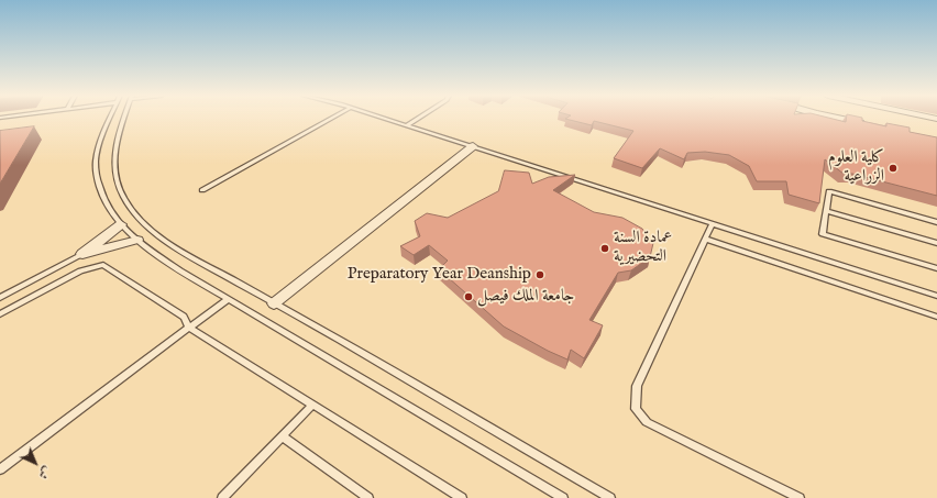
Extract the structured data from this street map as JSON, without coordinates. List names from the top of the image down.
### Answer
{
  "places": [
    "كلية العلوم الزراعية",
    "عمادة السنة التحضيرية",
    "Preparatory Year Deanship",
    "جامعة الملك فيصل"
  ],
  "north": "bottom right"
}
